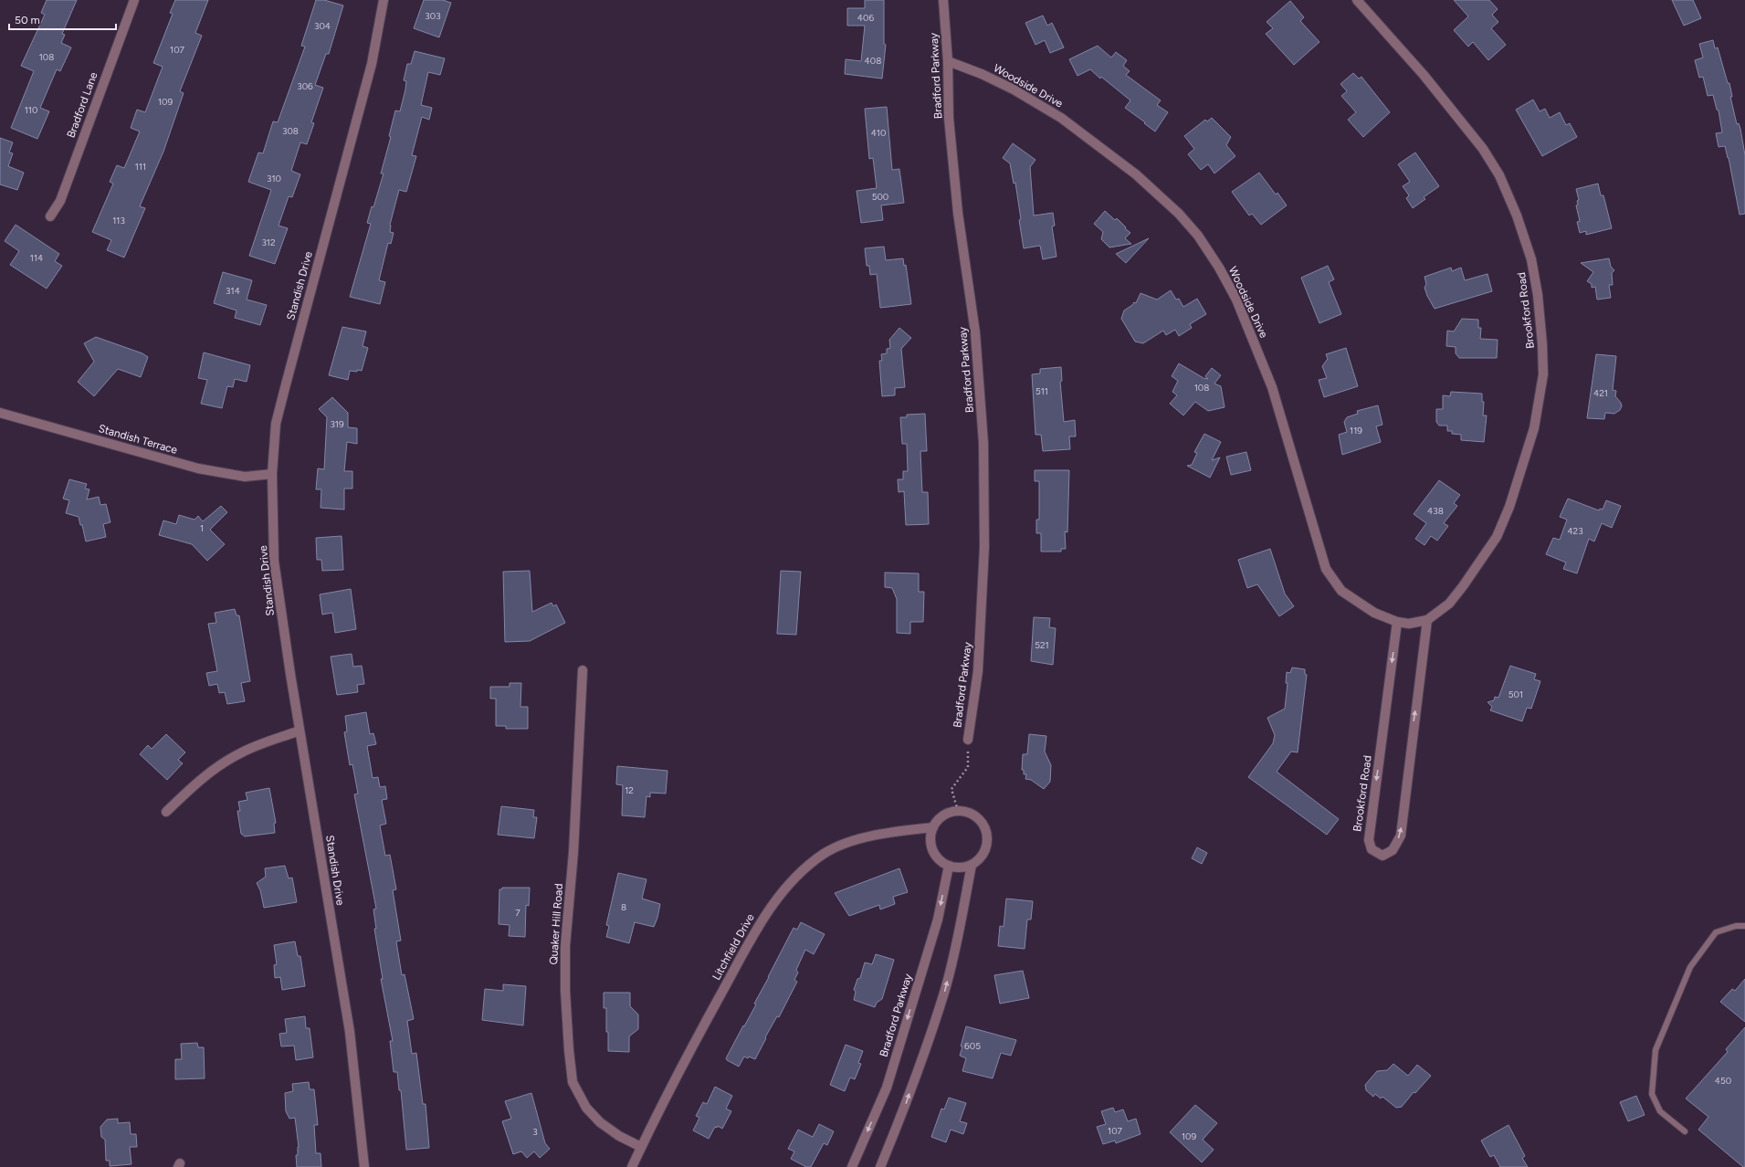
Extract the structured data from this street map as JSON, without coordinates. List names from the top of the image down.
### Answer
{
  "streets": {
    "street": [
      "Bradford Parkway",
      "Woodside Drive",
      "Bradford Lane",
      "Standish Drive",
      "Brookford Road",
      "Standish Terrace",
      "Quaker Hill Road",
      "Litchfield Drive"
    ]
  },
  "crossings": [
    ["Bradford Parkway", "Woodside Drive"],
    ["Bradford Parkway", "Litchfield Drive"],
    ["Woodside Drive", "Brookford Road"],
    ["Standish Drive", "Standish Terrace"],
    ["Quaker Hill Road", "Litchfield Drive"]
  ],
  "house_numbers": [
    "303",
    "406",
    "304",
    "107",
    "108",
    "408",
    "306",
    "109",
    "110",
    "308",
    "410",
    "111",
    "310",
    "500",
    "113",
    "312",
    "114",
    "314",
    "108",
    "511",
    "421",
    "319",
    "119",
    "438",
    "1",
    "423",
    "521",
    "501",
    "12",
    "8",
    "7",
    "605",
    "450",
    "107",
    "3",
    "109"
  ],
  "scale_bar": "50 m"
}
